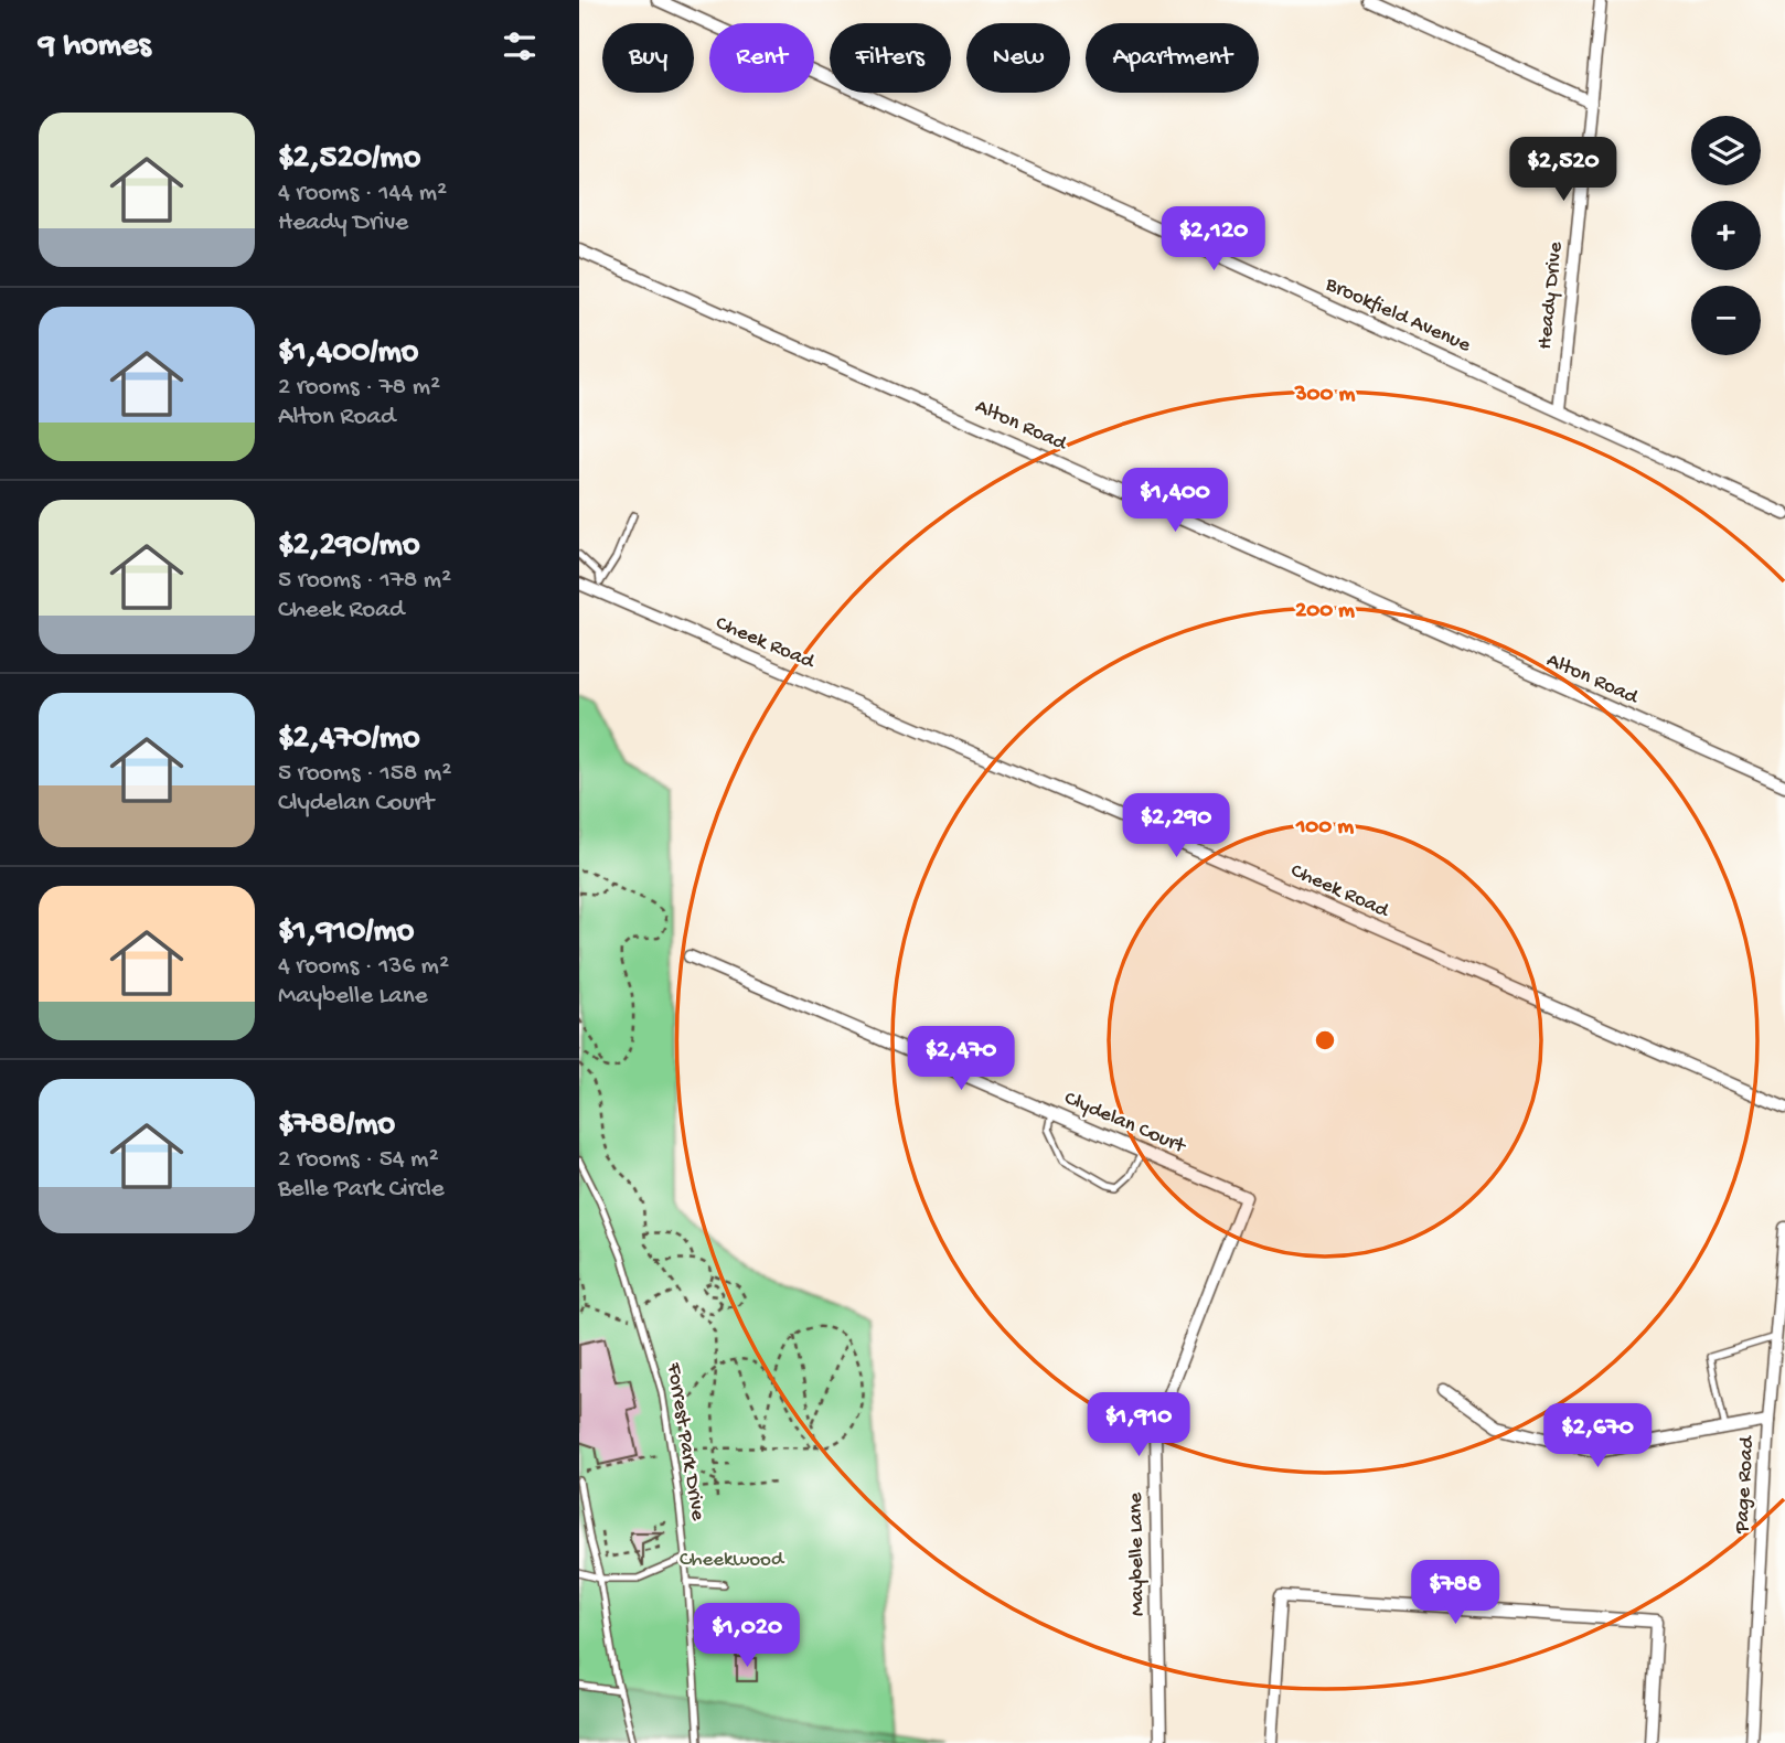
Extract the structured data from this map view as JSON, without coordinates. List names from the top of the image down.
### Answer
{
  "streets": {
    "street": [
      "Heady Drive",
      "Brookfield Avenue",
      "Alton Road",
      "Cheek Road",
      "Clydelan Court",
      "Page Road",
      "Maybelle Lane"
    ],
    "lane": ["Forrest Park Drive"]
  },
  "crossings": [
    ["Heady Drive", "Brookfield Avenue"],
    ["Clydelan Court", "Maybelle Lane"]
  ],
  "parks": ["Cheekwood"],
  "page": {
    "heading": "9 homes",
    "chip": [
      "Buy",
      "Rent",
      "Filters",
      "New",
      "Apartment"
    ],
    "list": [
      {
        "name": "$2,520/mo",
        "note": "4 rooms · 144 m² · Heady Drive"
      },
      {
        "name": "$1,400/mo",
        "note": "2 rooms · 78 m² · Alton Road"
      },
      {
        "name": "$2,290/mo",
        "note": "5 rooms · 178 m² · Cheek Road"
      },
      {
        "name": "$2,470/mo",
        "note": "5 rooms · 158 m² · Clydelan Court"
      },
      {
        "name": "$1,910/mo",
        "note": "4 rooms · 136 m² · Maybelle Lane"
      },
      {
        "name": "$788/mo",
        "note": "2 rooms · 54 m² · Belle Park Circle"
      }
    ],
    "map_buttons": ["+", "−"],
    "price": [
      "$2,520",
      "$2,120",
      "$1,400",
      "$2,290",
      "$2,470",
      "$1,910",
      "$2,670",
      "$788",
      "$1,020"
    ]
  },
  "rings": ["300 m", "200 m", "100 m"]
}
